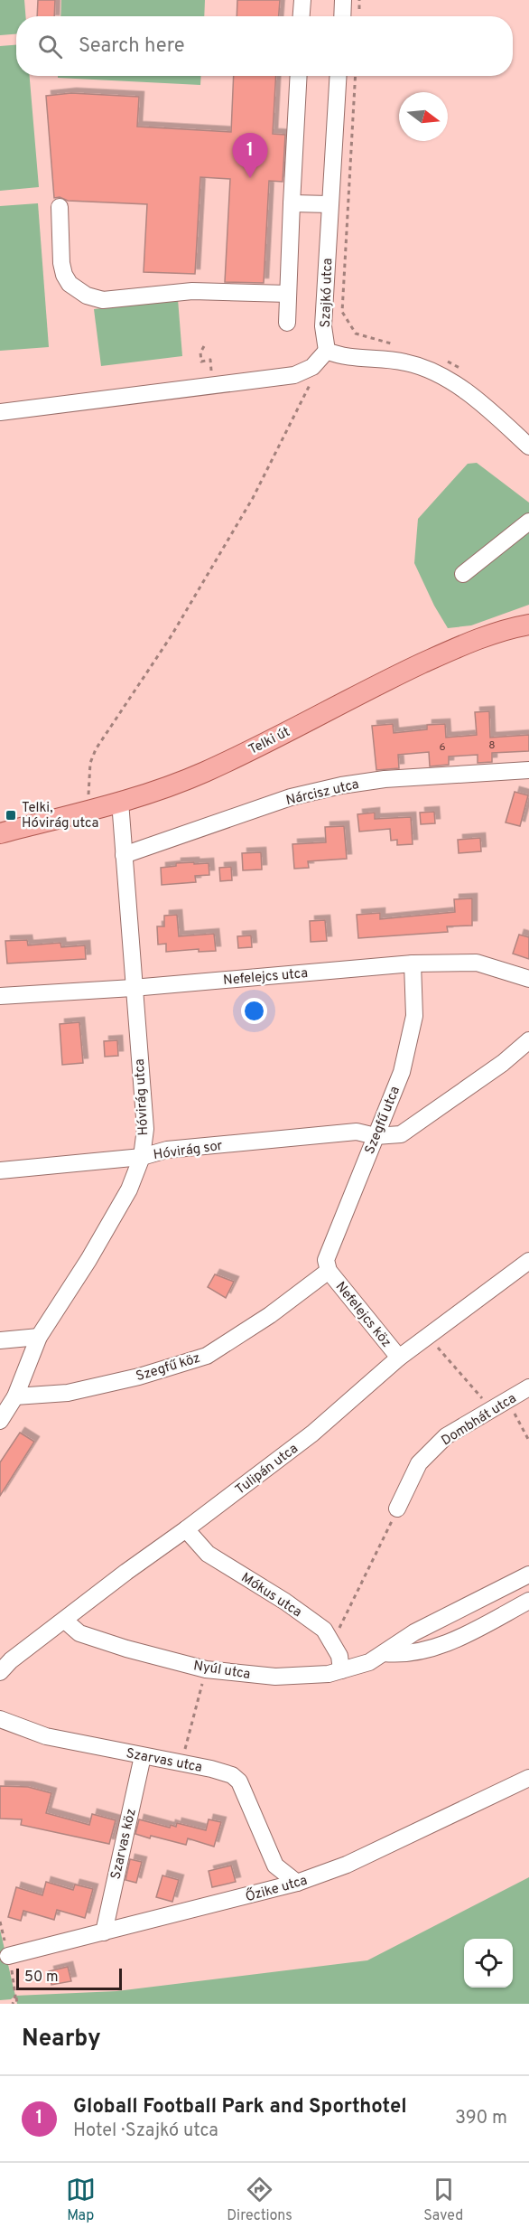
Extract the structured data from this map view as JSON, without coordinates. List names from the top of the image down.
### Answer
{
  "streets": {
    "main road": ["Telki út"],
    "street": [
      "Szajkó utca",
      "Nárcisz utca",
      "Nefelejcs utca",
      "Hóvirág utca",
      "Szegfű utca",
      "Hóvirág sor",
      "Nefelejcs köz",
      "Szegfű köz",
      "Dombhát utca",
      "Tulipán utca",
      "Mókus utca",
      "Nyúl utca",
      "Szarvas utca",
      "Szarvas köz",
      "Őzike utca"
    ]
  },
  "crossings": [
    ["Telki út", "Hóvirág utca"],
    ["Nárcisz utca", "Hóvirág utca"],
    ["Nefelejcs utca", "Hóvirág utca"],
    ["Nefelejcs utca", "Szegfű utca"],
    ["Hóvirág utca", "Hóvirág sor"],
    ["Hóvirág utca", "Szegfű köz"],
    ["Szegfű utca", "Hóvirág sor"],
    ["Szegfű utca", "Nefelejcs köz"],
    ["Szegfű utca", "Szegfű köz"],
    ["Nefelejcs köz", "Szegfű köz"],
    ["Nefelejcs köz", "Tulipán utca"],
    ["Tulipán utca", "Mókus utca"],
    ["Tulipán utca", "Nyúl utca"],
    ["Mókus utca", "Nyúl utca"],
    ["Szarvas utca", "Szarvas köz"],
    ["Szarvas utca", "Őzike utca"],
    ["Szarvas köz", "Őzike utca"]
  ],
  "places": {
    "transit": ["Telki, Hóvirág utca"]
  },
  "house_numbers": ["8", "6"],
  "scale_bar": "50 m",
  "north": "right",
  "page": {
    "search": "Search here",
    "pins": "1",
    "scale": "50 m",
    "heading": "Nearby",
    "list": [
      {
        "mark": "1",
        "name": "Globall Football Park and Sporthotel",
        "note": "Hotel · Szajkó utca",
        "value": "390 m"
      }
    ],
    "nav": ["Map", "Directions", "Saved"]
  }
}
